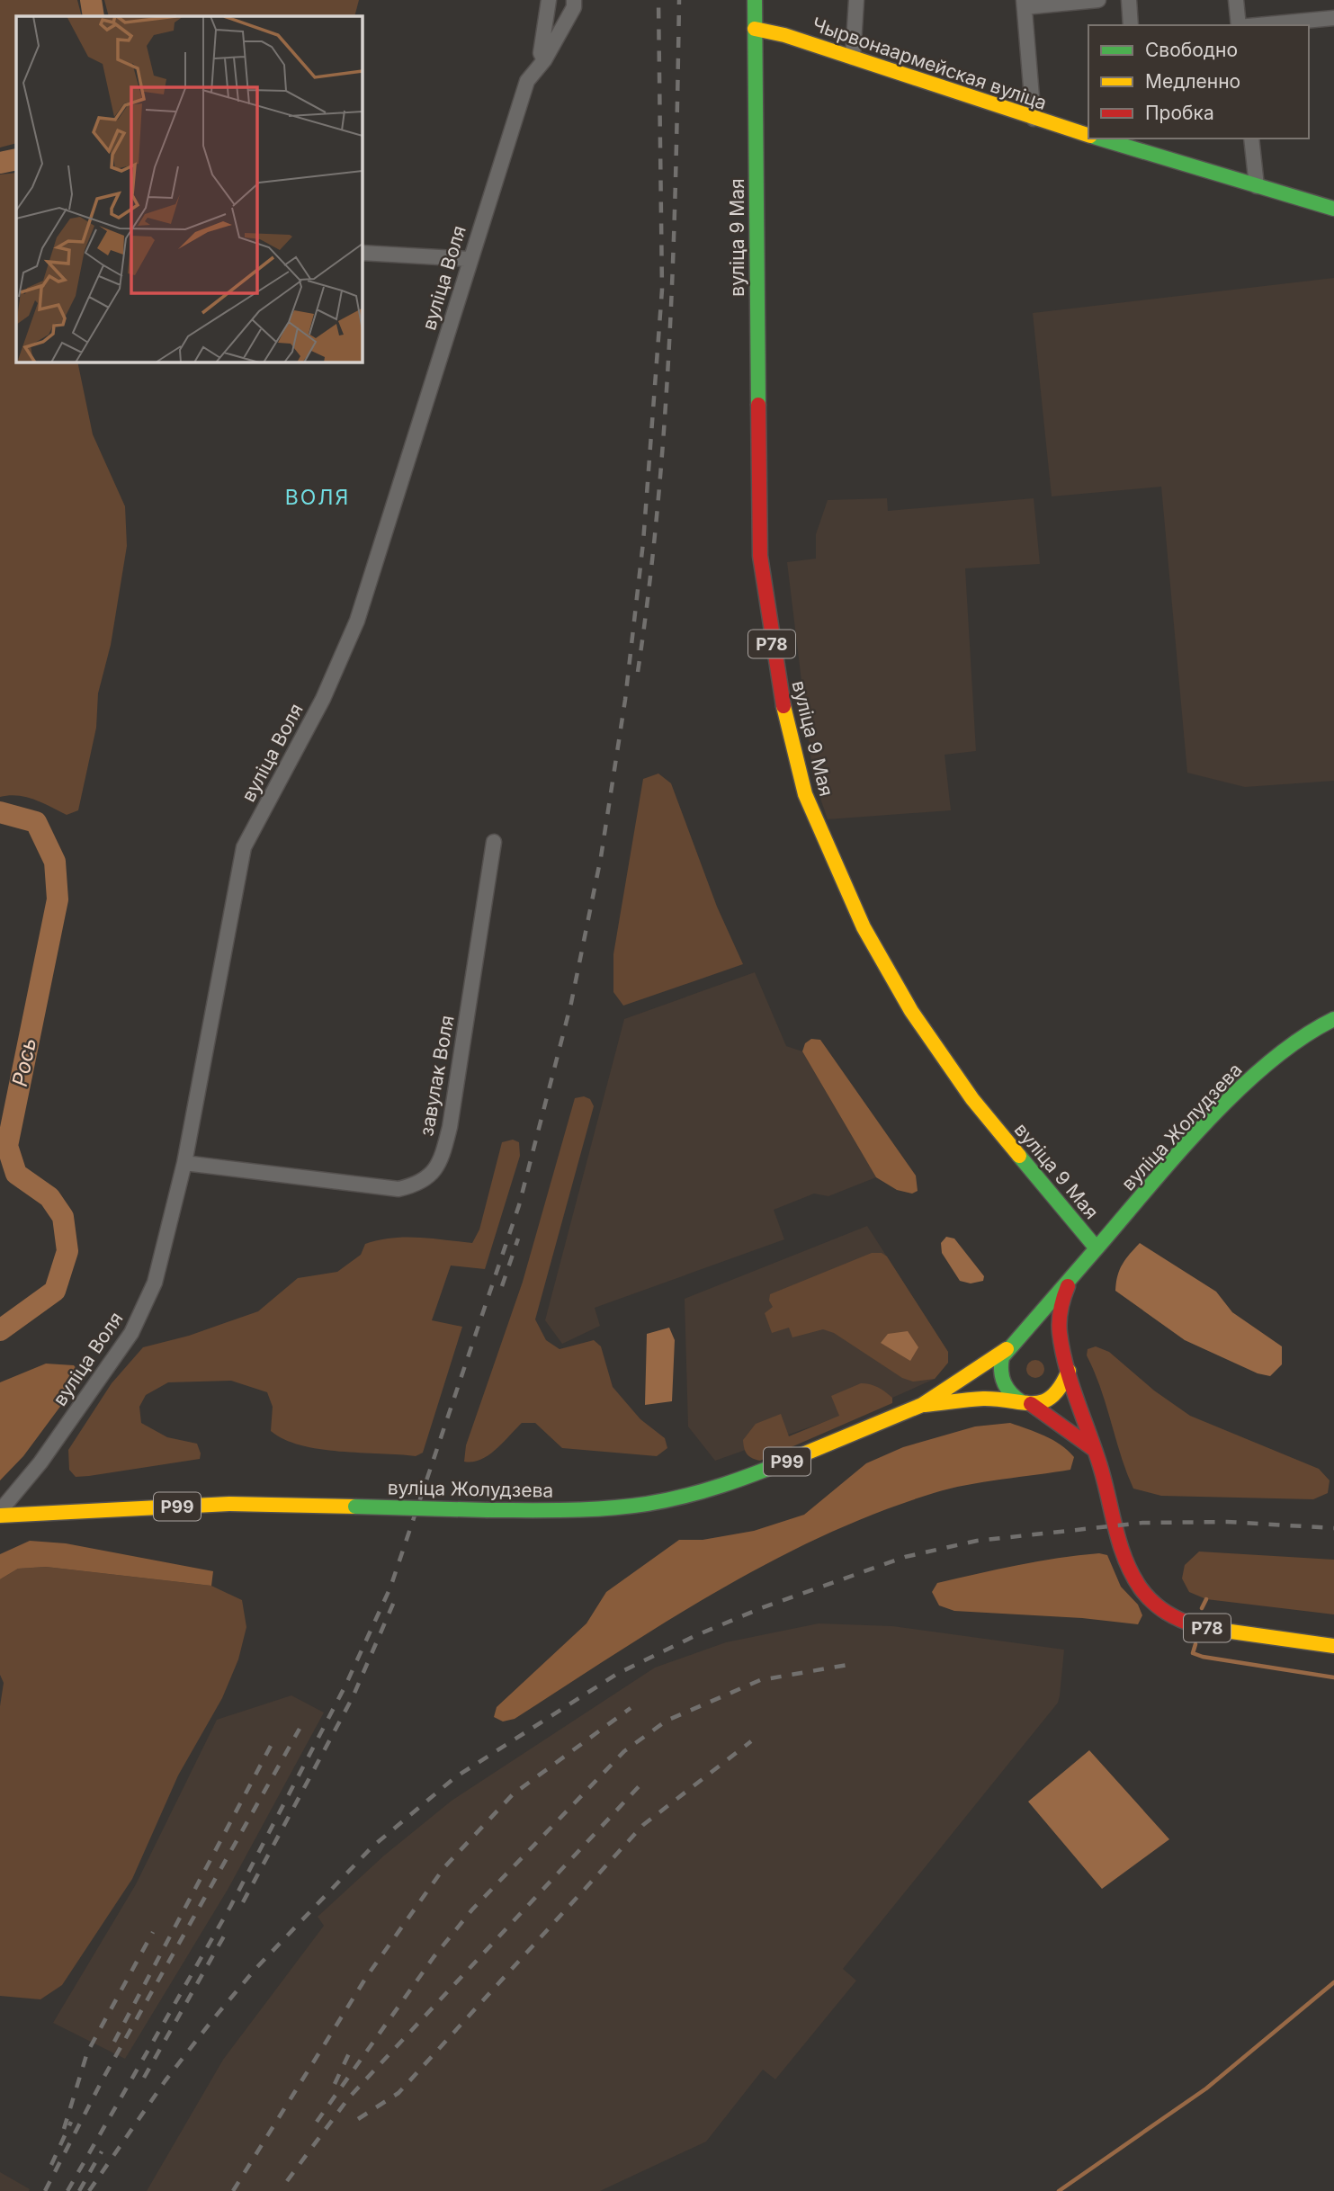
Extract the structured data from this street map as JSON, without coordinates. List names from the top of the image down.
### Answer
{
  "streets": {
    "main road": [
      "Чырвонаармейская вуліца",
      "вуліца 9 Мая",
      "Р78",
      "вуліца Жолудзева",
      "Р99"
    ],
    "street": ["вуліца Воля", "завулак Воля"]
  },
  "crossings": [
    ["Чырвонаармейская вуліца", "вуліца 9 Мая"],
    ["вуліца 9 Мая", "Р78"],
    ["вуліца 9 Мая", "вуліца Жолудзева"],
    ["вуліца Воля", "завулак Воля"],
    ["Р78", "вуліца Жолудзева"],
    ["Р78", "Р99"],
    ["вуліца Жолудзева", "Р99"]
  ],
  "districts": ["ВОЛЯ"],
  "water": ["Рось"],
  "legend": ["Свободно", "Медленно", "Пробка"]
}
